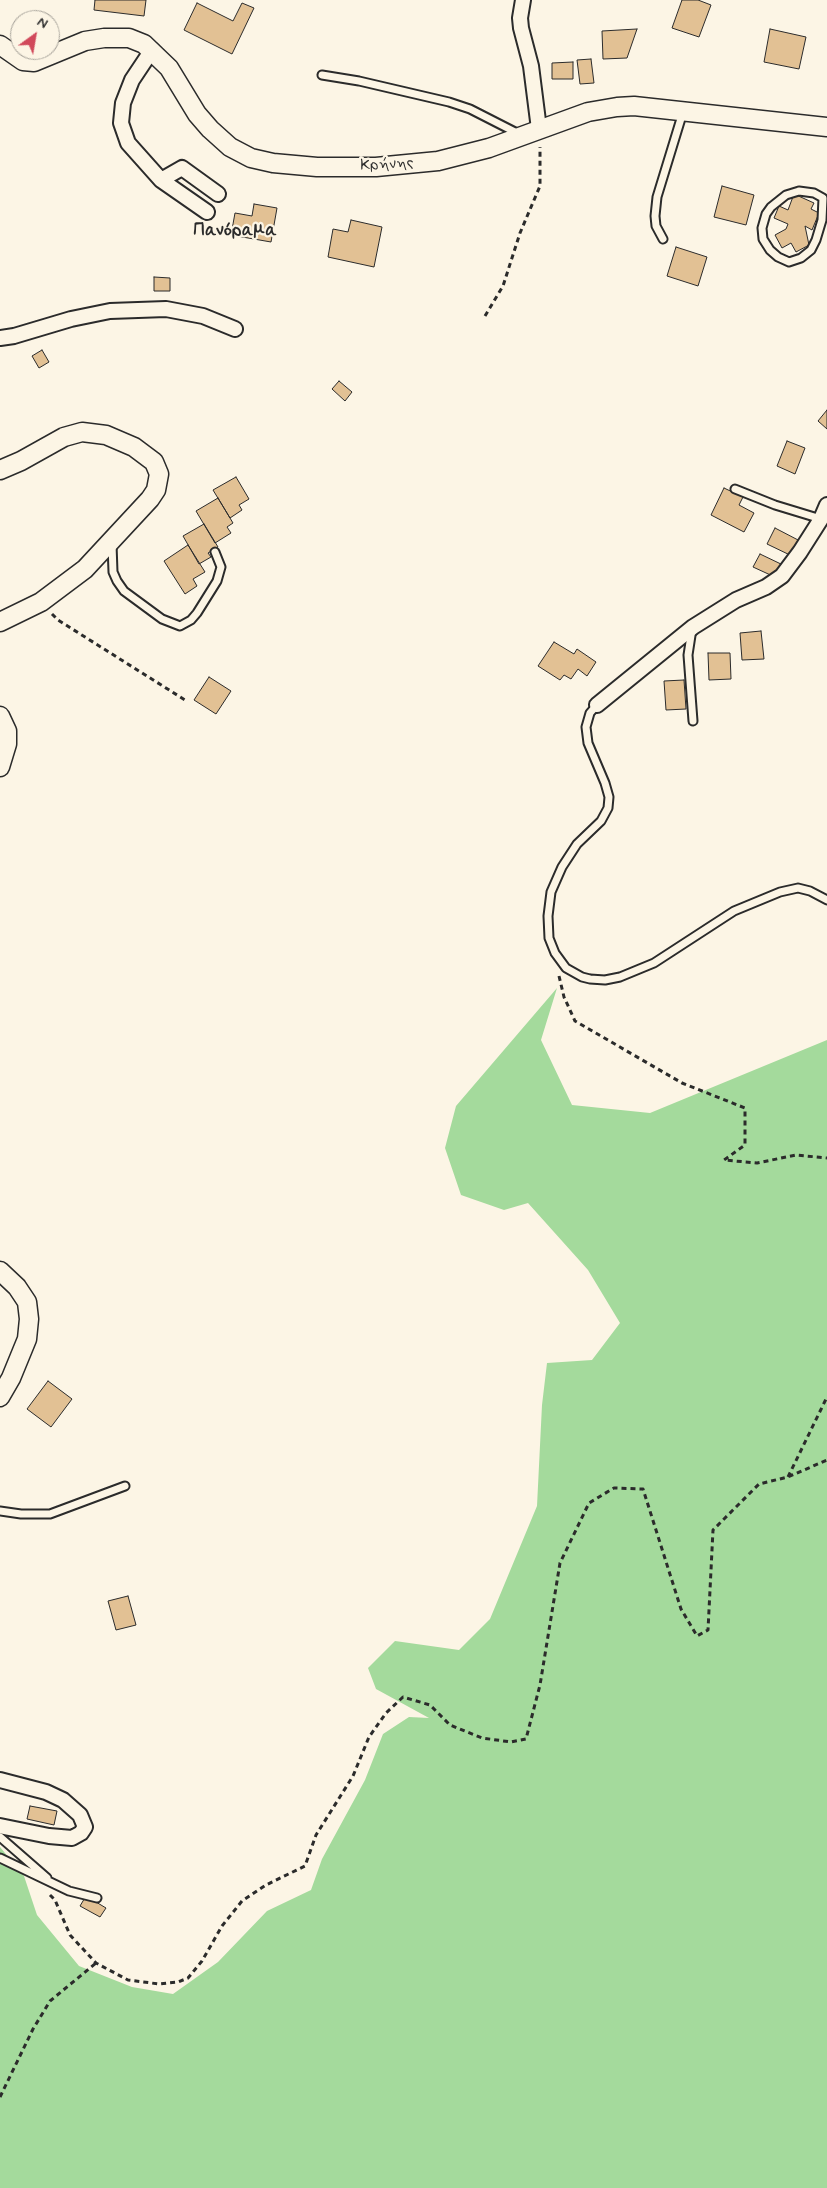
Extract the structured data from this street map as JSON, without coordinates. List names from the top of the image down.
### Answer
{
  "streets": {
    "street": ["Κρήνης"]
  },
  "districts": ["Πανόραμα"],
  "north": "top right"
}
